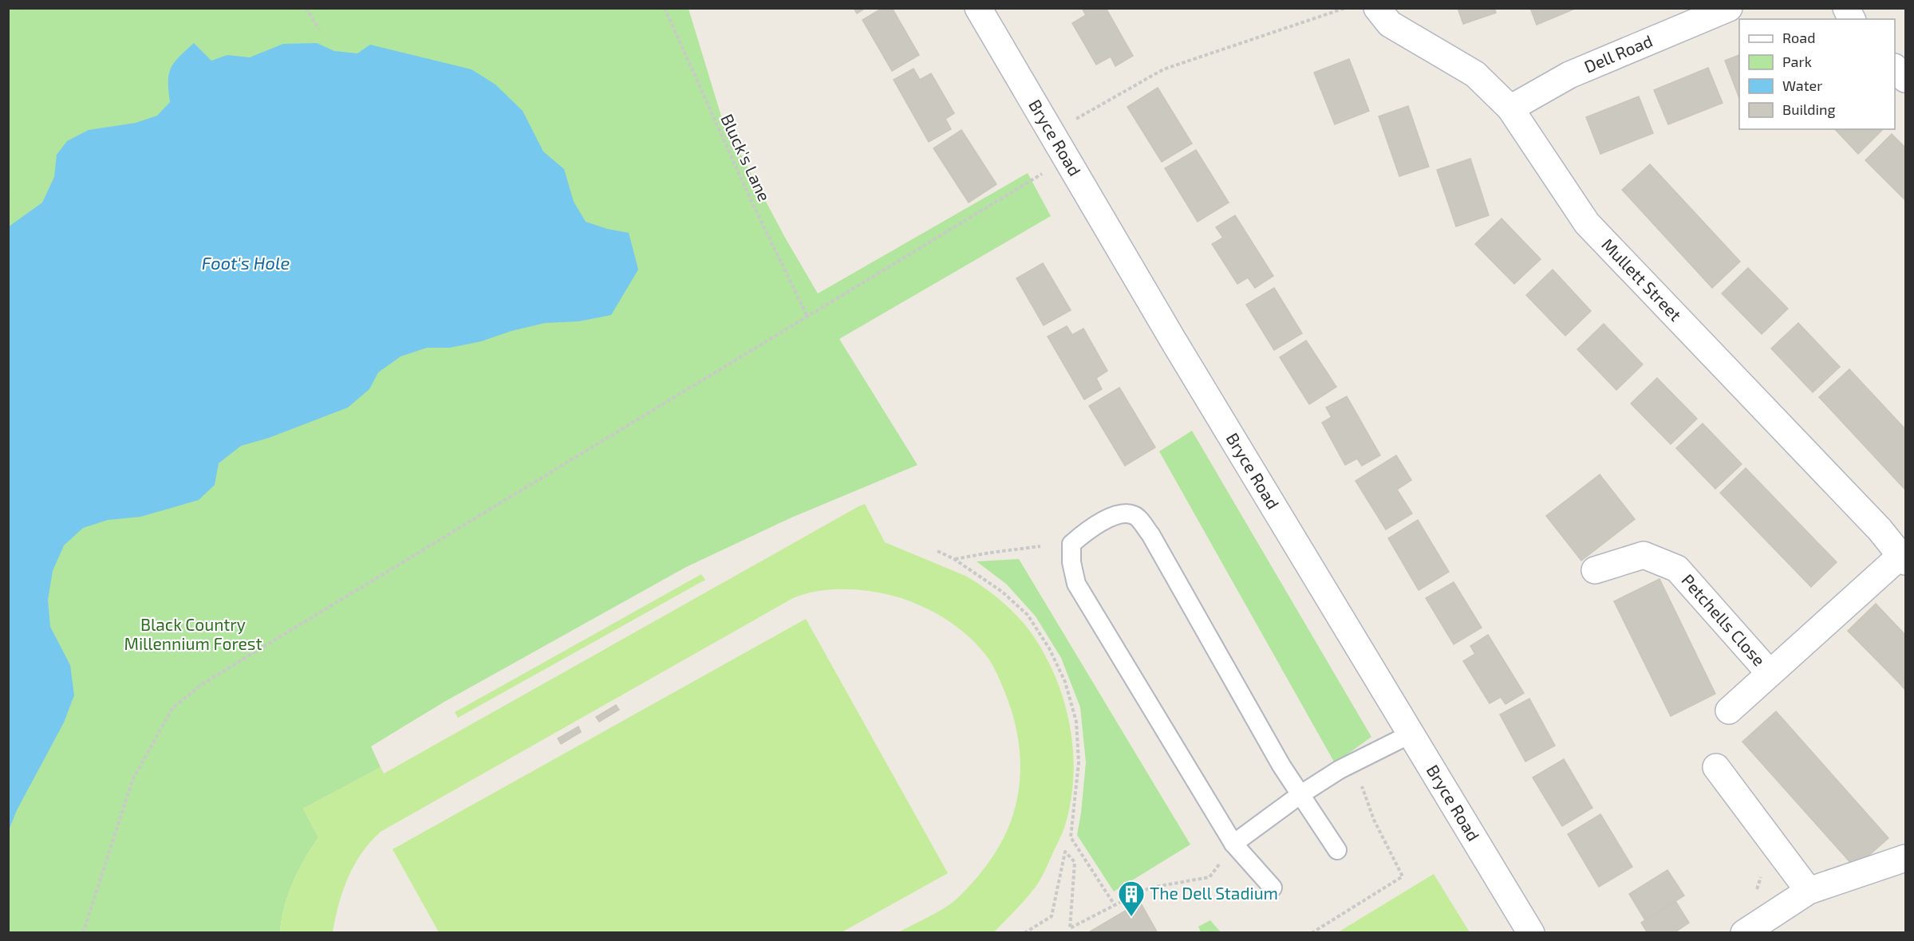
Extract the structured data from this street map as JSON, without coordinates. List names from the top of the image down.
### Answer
{
  "streets": {
    "street": [
      "Dell Road",
      "Bryce Road",
      "Mullett Street",
      "Petchells Close"
    ],
    "path": ["Bluck's Lane"]
  },
  "crossings": [
    ["Dell Road", "Mullett Street"]
  ],
  "water": ["Foot's Hole"],
  "parks": ["Black Country Millennium Forest"],
  "places": {
    "building": ["The Dell Stadium"]
  },
  "legend": [
    "Road",
    "Park",
    "Water",
    "Building"
  ]
}
